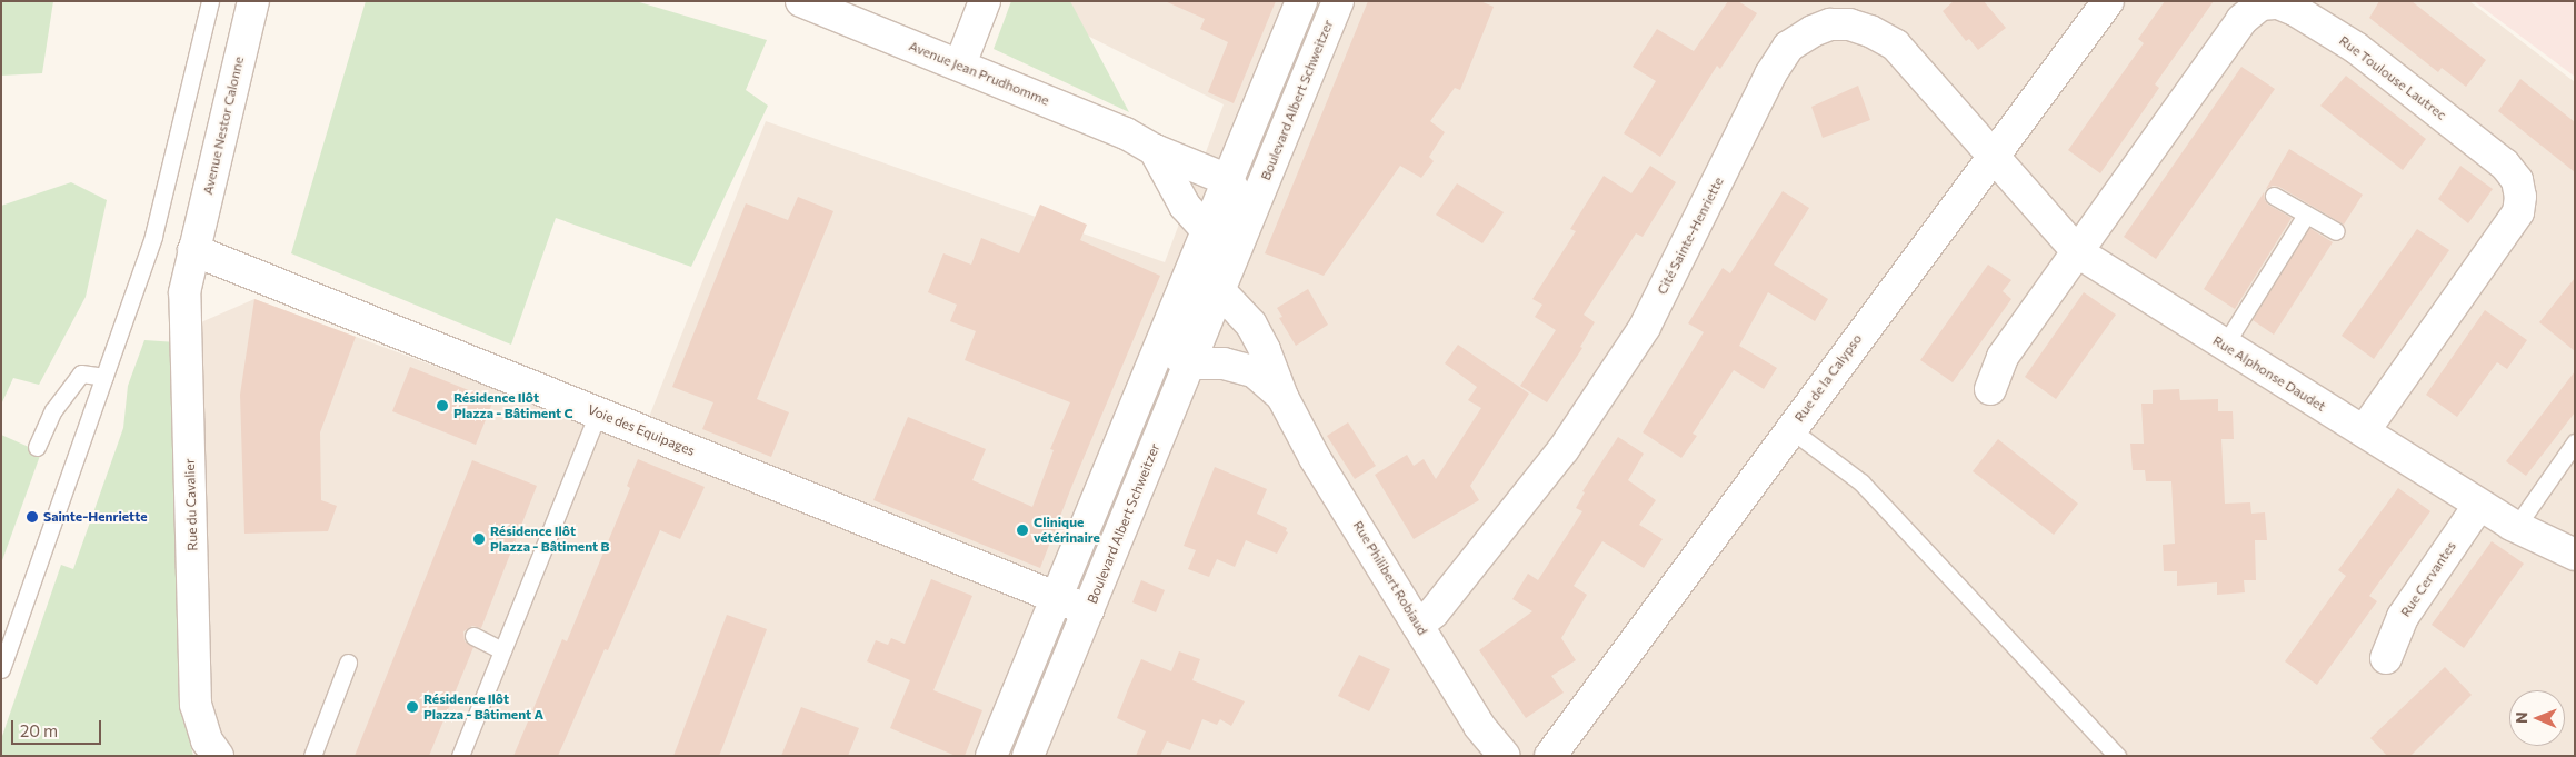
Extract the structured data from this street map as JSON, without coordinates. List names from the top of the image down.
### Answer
{
  "streets": {
    "street": [
      "Avenue Jean Prudhomme",
      "Rue Toulouse Lautrec",
      "Boulevard Albert Schweitzer",
      "Avenue Nestor Calonne",
      "Cité Sainte-Henriette",
      "Rue Alphonse Daudet",
      "Rue de la Calypso",
      "Voie des Equipages",
      "Rue du Cavalier",
      "Rue Philibert Robiaud",
      "Rue Cervantes"
    ]
  },
  "crossings": [
    ["Avenue Jean Prudhomme", "Boulevard Albert Schweitzer"],
    ["Rue Toulouse Lautrec", "Rue Alphonse Daudet"],
    ["Boulevard Albert Schweitzer", "Voie des Equipages"],
    ["Boulevard Albert Schweitzer", "Rue Philibert Robiaud"],
    ["Avenue Nestor Calonne", "Voie des Equipages"],
    ["Avenue Nestor Calonne", "Rue du Cavalier"],
    ["Cité Sainte-Henriette", "Rue Alphonse Daudet"],
    ["Cité Sainte-Henriette", "Rue de la Calypso"],
    ["Cité Sainte-Henriette", "Rue Philibert Robiaud"],
    ["Rue Alphonse Daudet", "Rue de la Calypso"],
    ["Rue Alphonse Daudet", "Rue Cervantes"],
    ["Voie des Equipages", "Rue du Cavalier"]
  ],
  "places": [
    "Résidence Ilôt Plazza - Bâtiment C",
    "Sainte-Henriette",
    "Clinique vétérinaire",
    "Résidence Ilôt Plazza - Bâtiment B",
    "Résidence Ilôt Plazza - Bâtiment A"
  ],
  "scale_bar": "20 m",
  "north": "left"
}
